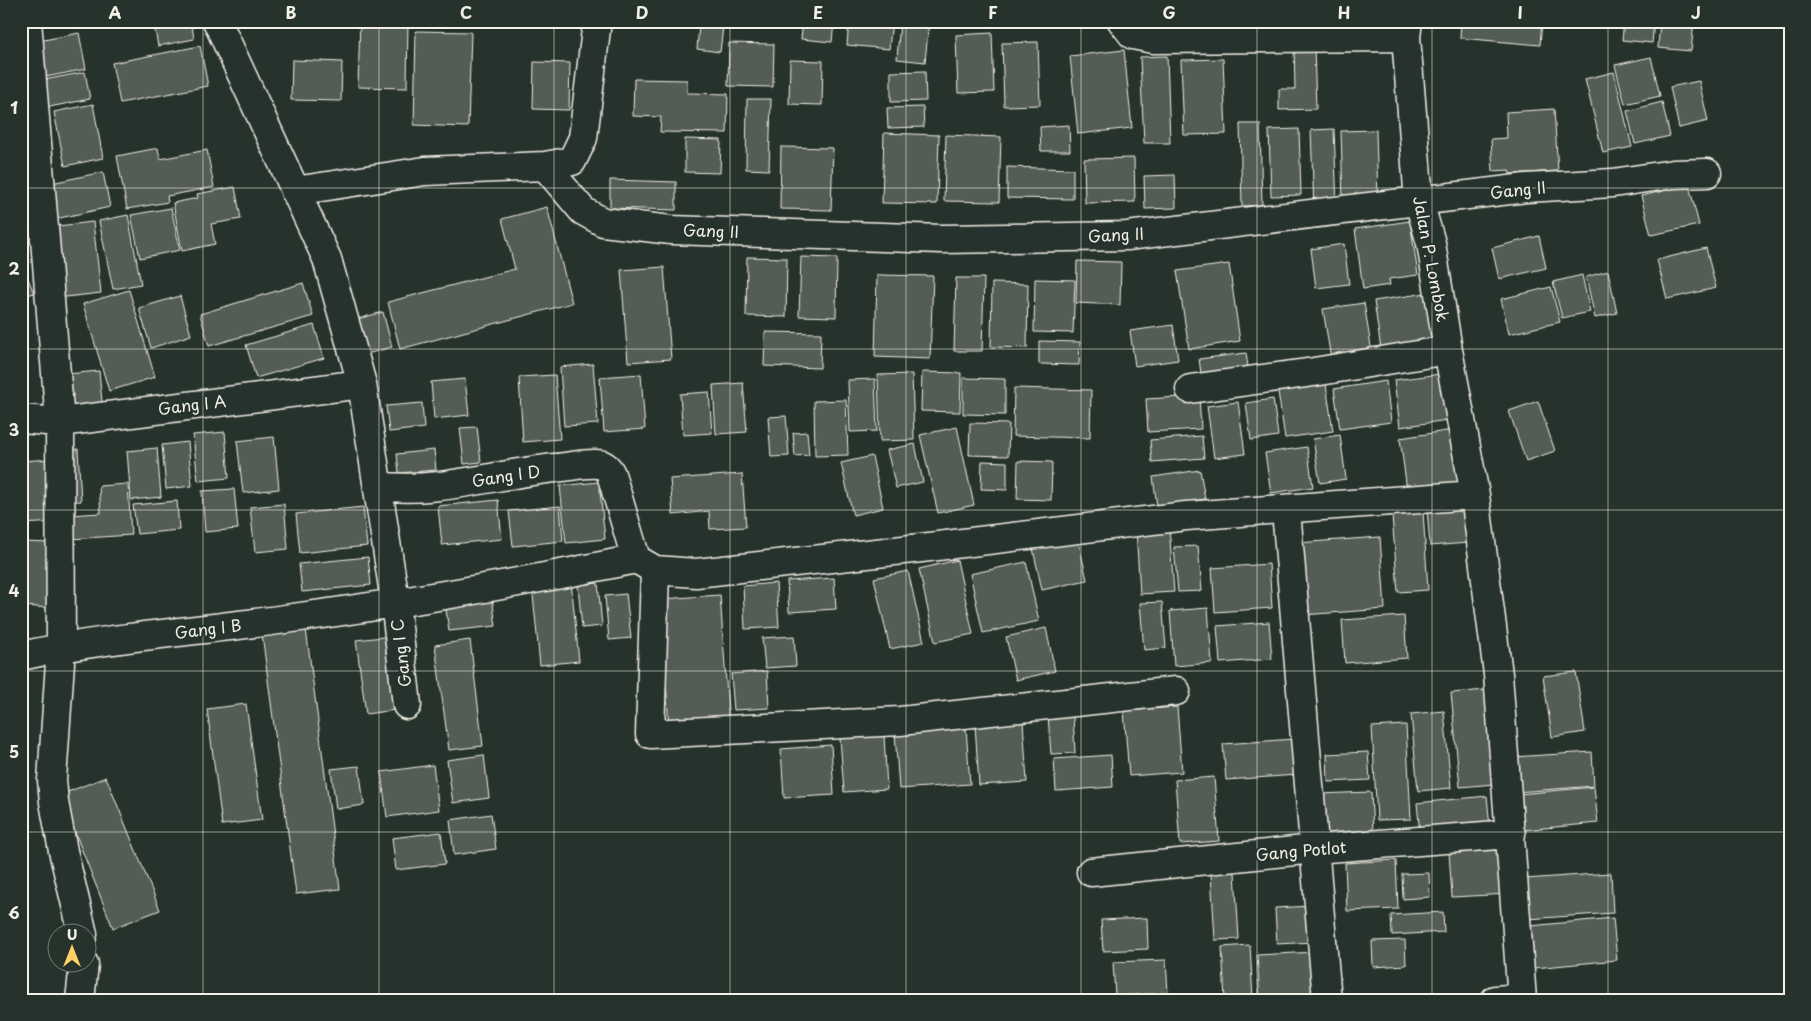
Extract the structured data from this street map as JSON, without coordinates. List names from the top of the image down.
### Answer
{
  "streets": {
    "street": [
      "Gang II",
      "Jalan P. Lombok",
      "Gang I A",
      "Gang I D",
      "Gang I B",
      "Gang I C",
      "Gang Potlot"
    ]
  },
  "crossings": [
    ["Gang II", "Jalan P. Lombok"],
    ["Jalan P. Lombok", "Gang I B"],
    ["Jalan P. Lombok", "Gang Potlot"],
    ["Gang I A", "Gang I C"],
    ["Gang I D", "Gang I B"],
    ["Gang I D", "Gang I C"],
    ["Gang I B", "Gang I C"]
  ],
  "north": "top",
  "grid": {
    "columns": [
      "A",
      "B",
      "C",
      "D",
      "E",
      "F",
      "G",
      "H",
      "I",
      "J"
    ],
    "rows": [
      "1",
      "2",
      "3",
      "4",
      "5",
      "6"
    ]
  }
}
